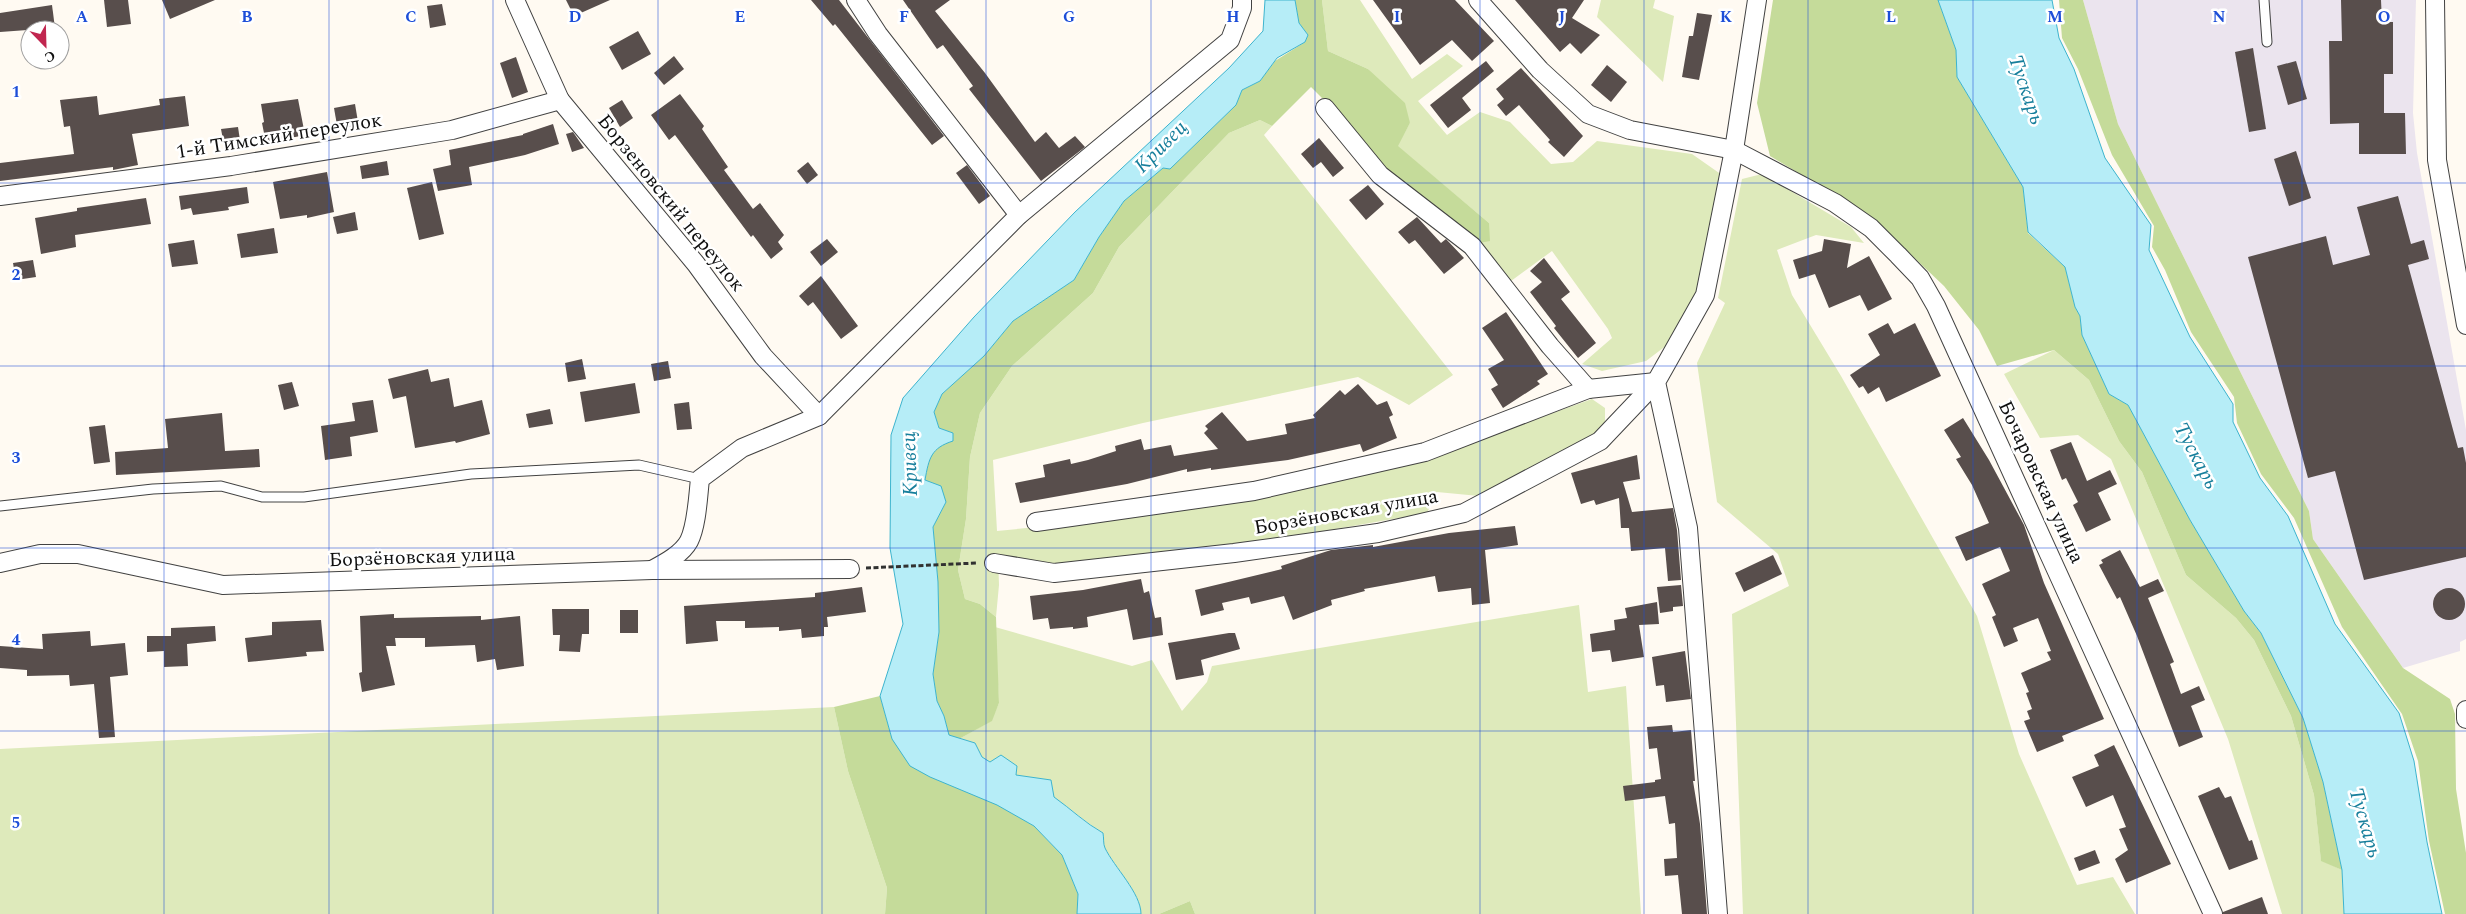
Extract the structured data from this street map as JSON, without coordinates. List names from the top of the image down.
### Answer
{
  "streets": {
    "street": [
      "1-й Тимский переулок",
      "Борзеновский переулок",
      "Бочаровская улица",
      "Борзёновская улица"
    ]
  },
  "crossings": [
    ["1-й Тимский переулок", "Борзеновский переулок"]
  ],
  "water": ["Тускарь", "Кривец"],
  "north": "bottom right",
  "grid": {
    "columns": [
      "A",
      "B",
      "C",
      "D",
      "E",
      "F",
      "G",
      "H",
      "I",
      "J",
      "K",
      "L",
      "M",
      "N",
      "O"
    ],
    "rows": [
      "1",
      "2",
      "3",
      "4",
      "5"
    ]
  }
}
